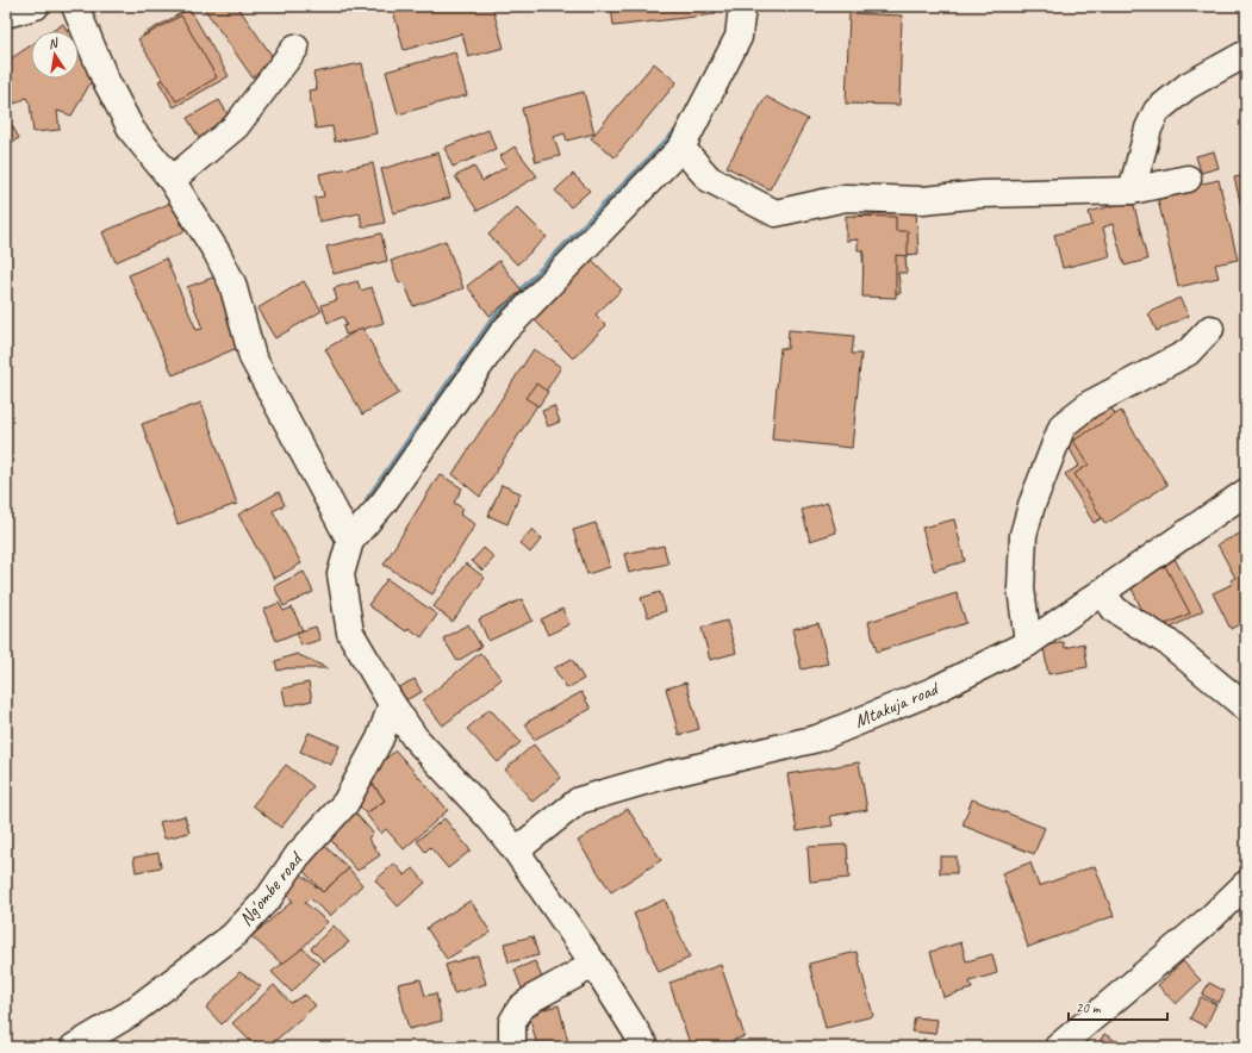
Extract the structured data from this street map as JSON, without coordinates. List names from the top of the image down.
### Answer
{
  "streets": {
    "street": ["Mtakuja road", "Ng'ombe road"]
  },
  "scale_bar": "20 m",
  "north": "top"
}
